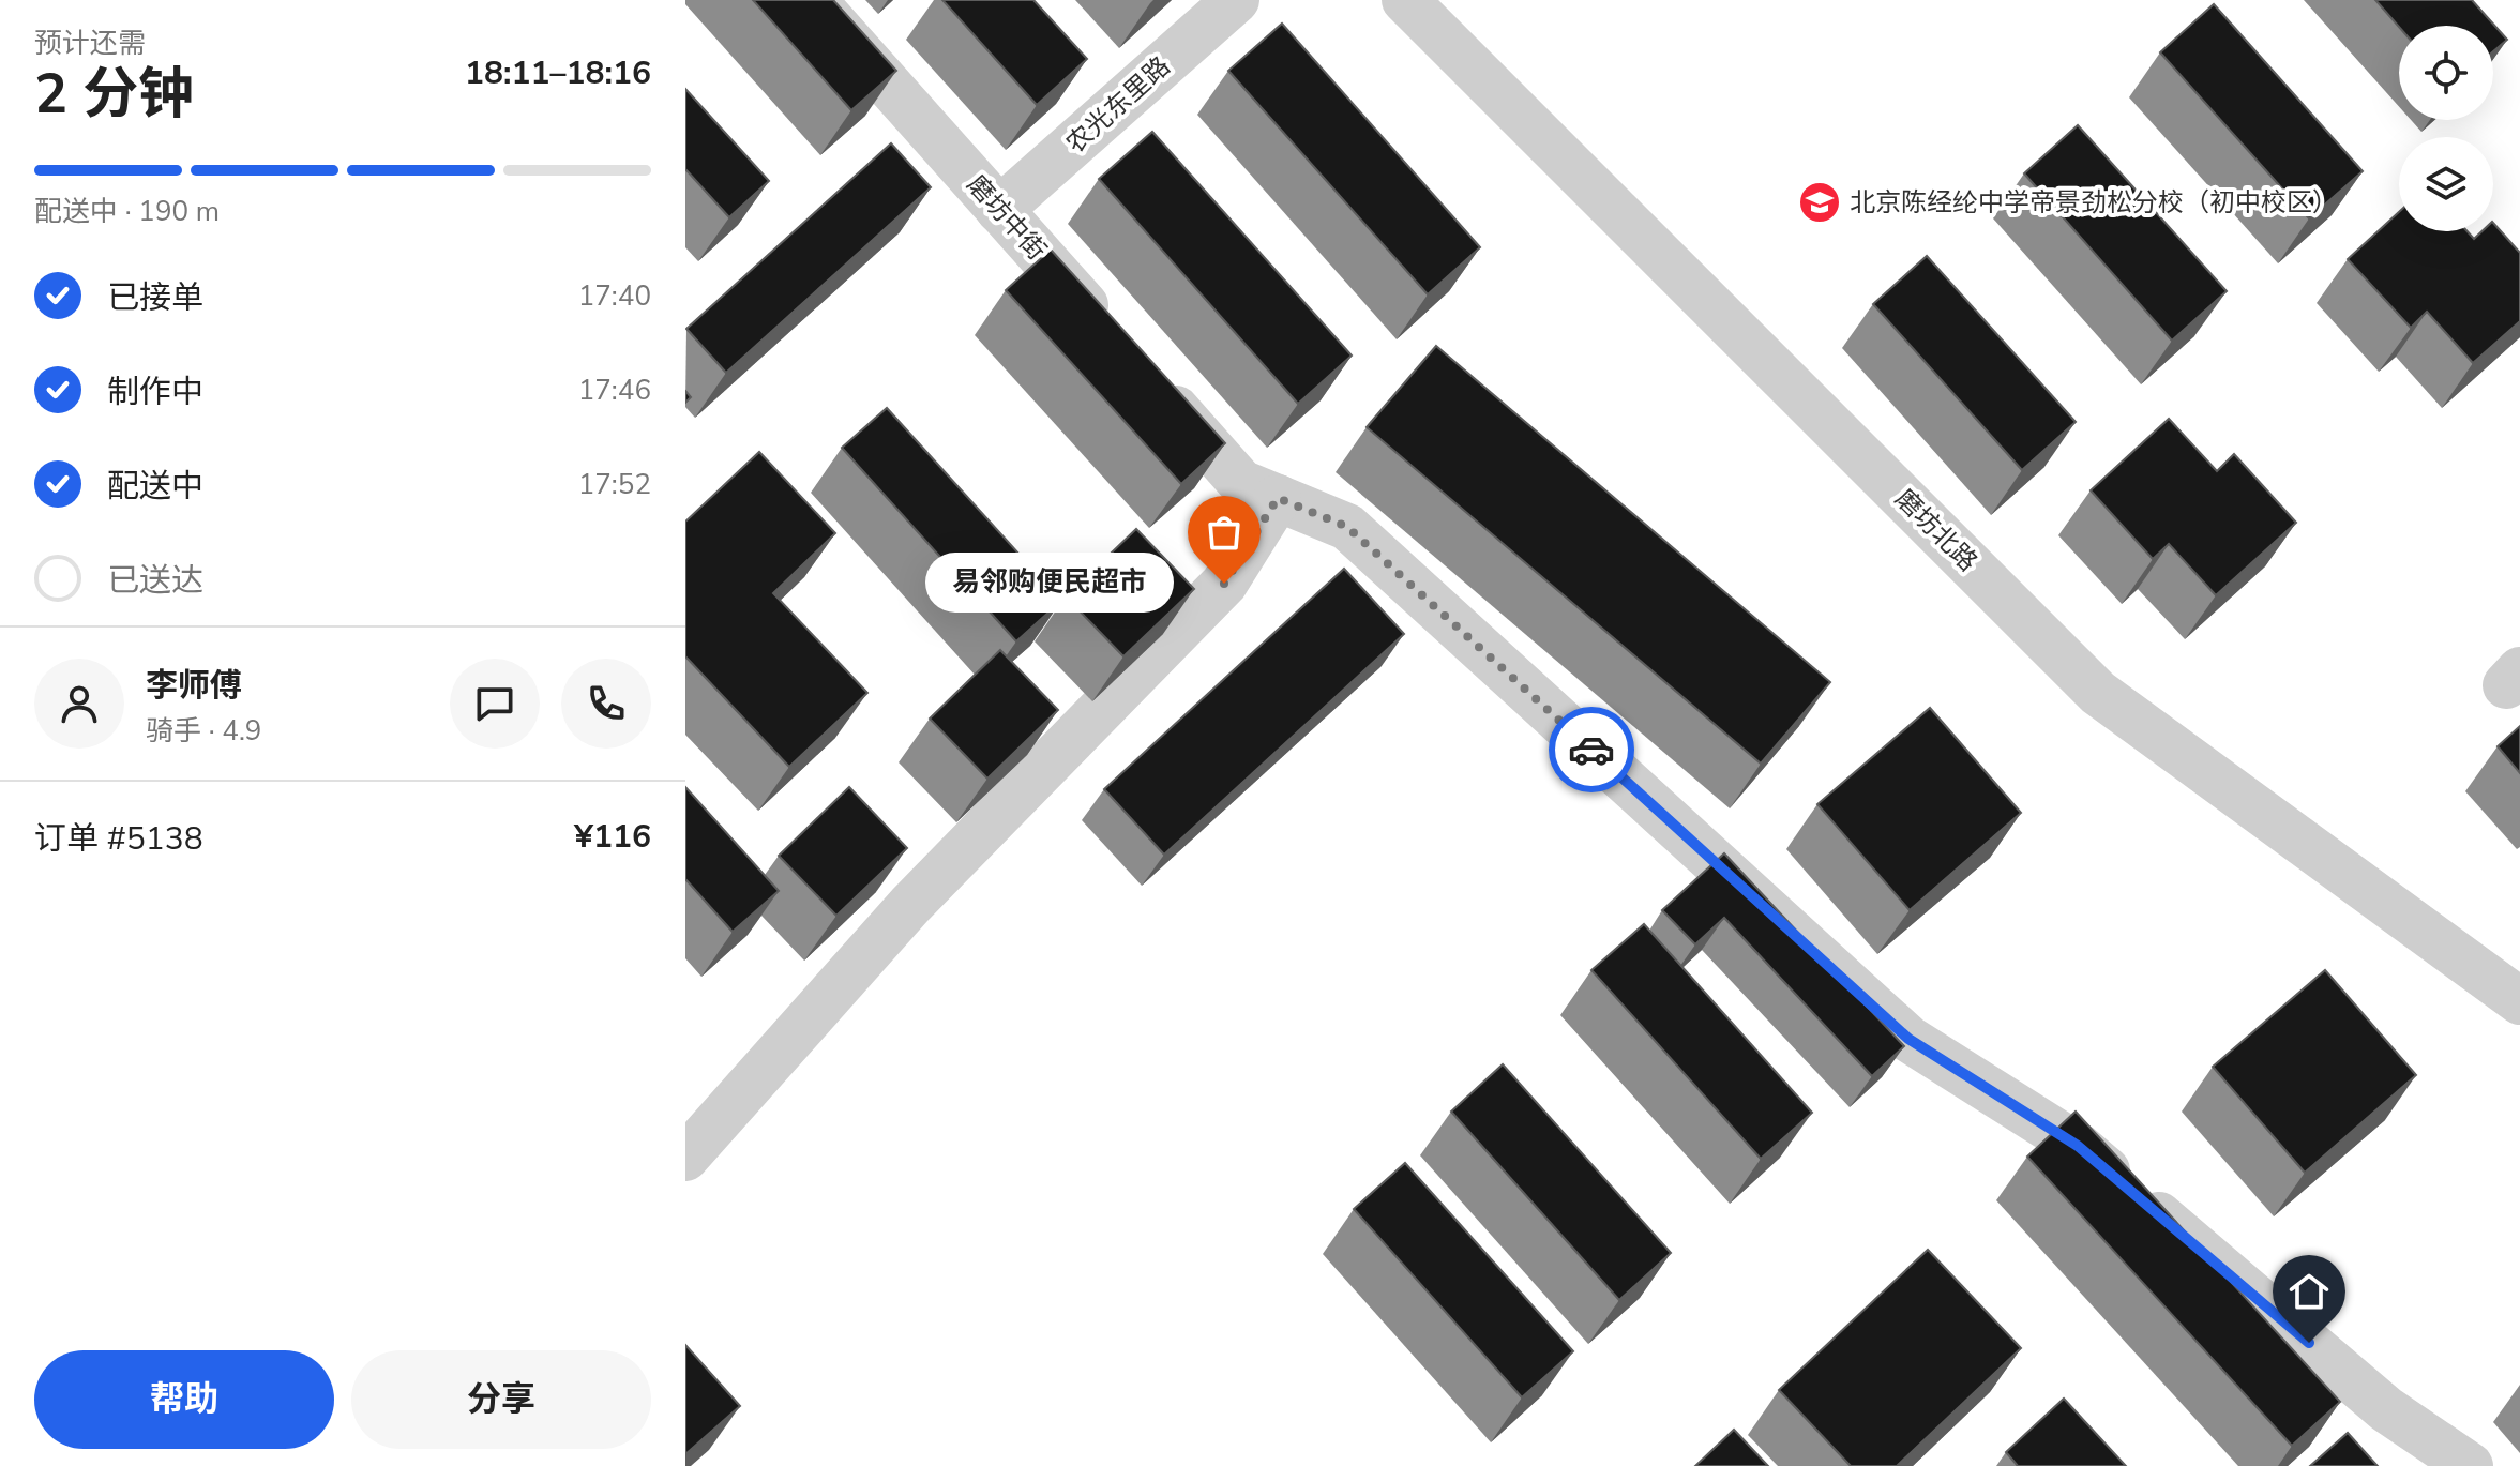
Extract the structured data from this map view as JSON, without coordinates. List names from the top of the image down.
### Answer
{
  "streets": {
    "street": ["农光东里路", "磨坊中街", "磨坊北路"]
  },
  "crossings": [
    ["农光东里路", "磨坊中街"]
  ],
  "places": {
    "school or university": ["北京陈经纶中学帝景劲松分校（初中校区）"],
    "other": ["易邻购便民超市"]
  },
  "page": {
    "heading": ["2 分钟", "预计还需", "18:11–18:16"],
    "panel": [
      "李师傅",
      "骑手 · 4.9",
      "订单 #5138",
      "¥116"
    ],
    "bar": "配送中 · 190 m",
    "list": [
      ["已接单", "17:40"],
      ["制作中", "17:46"],
      ["配送中", "17:52"],
      "已送达"
    ],
    "bubble": "易邻购便民超市",
    "buttons": ["帮助", "分享"]
  }
}
